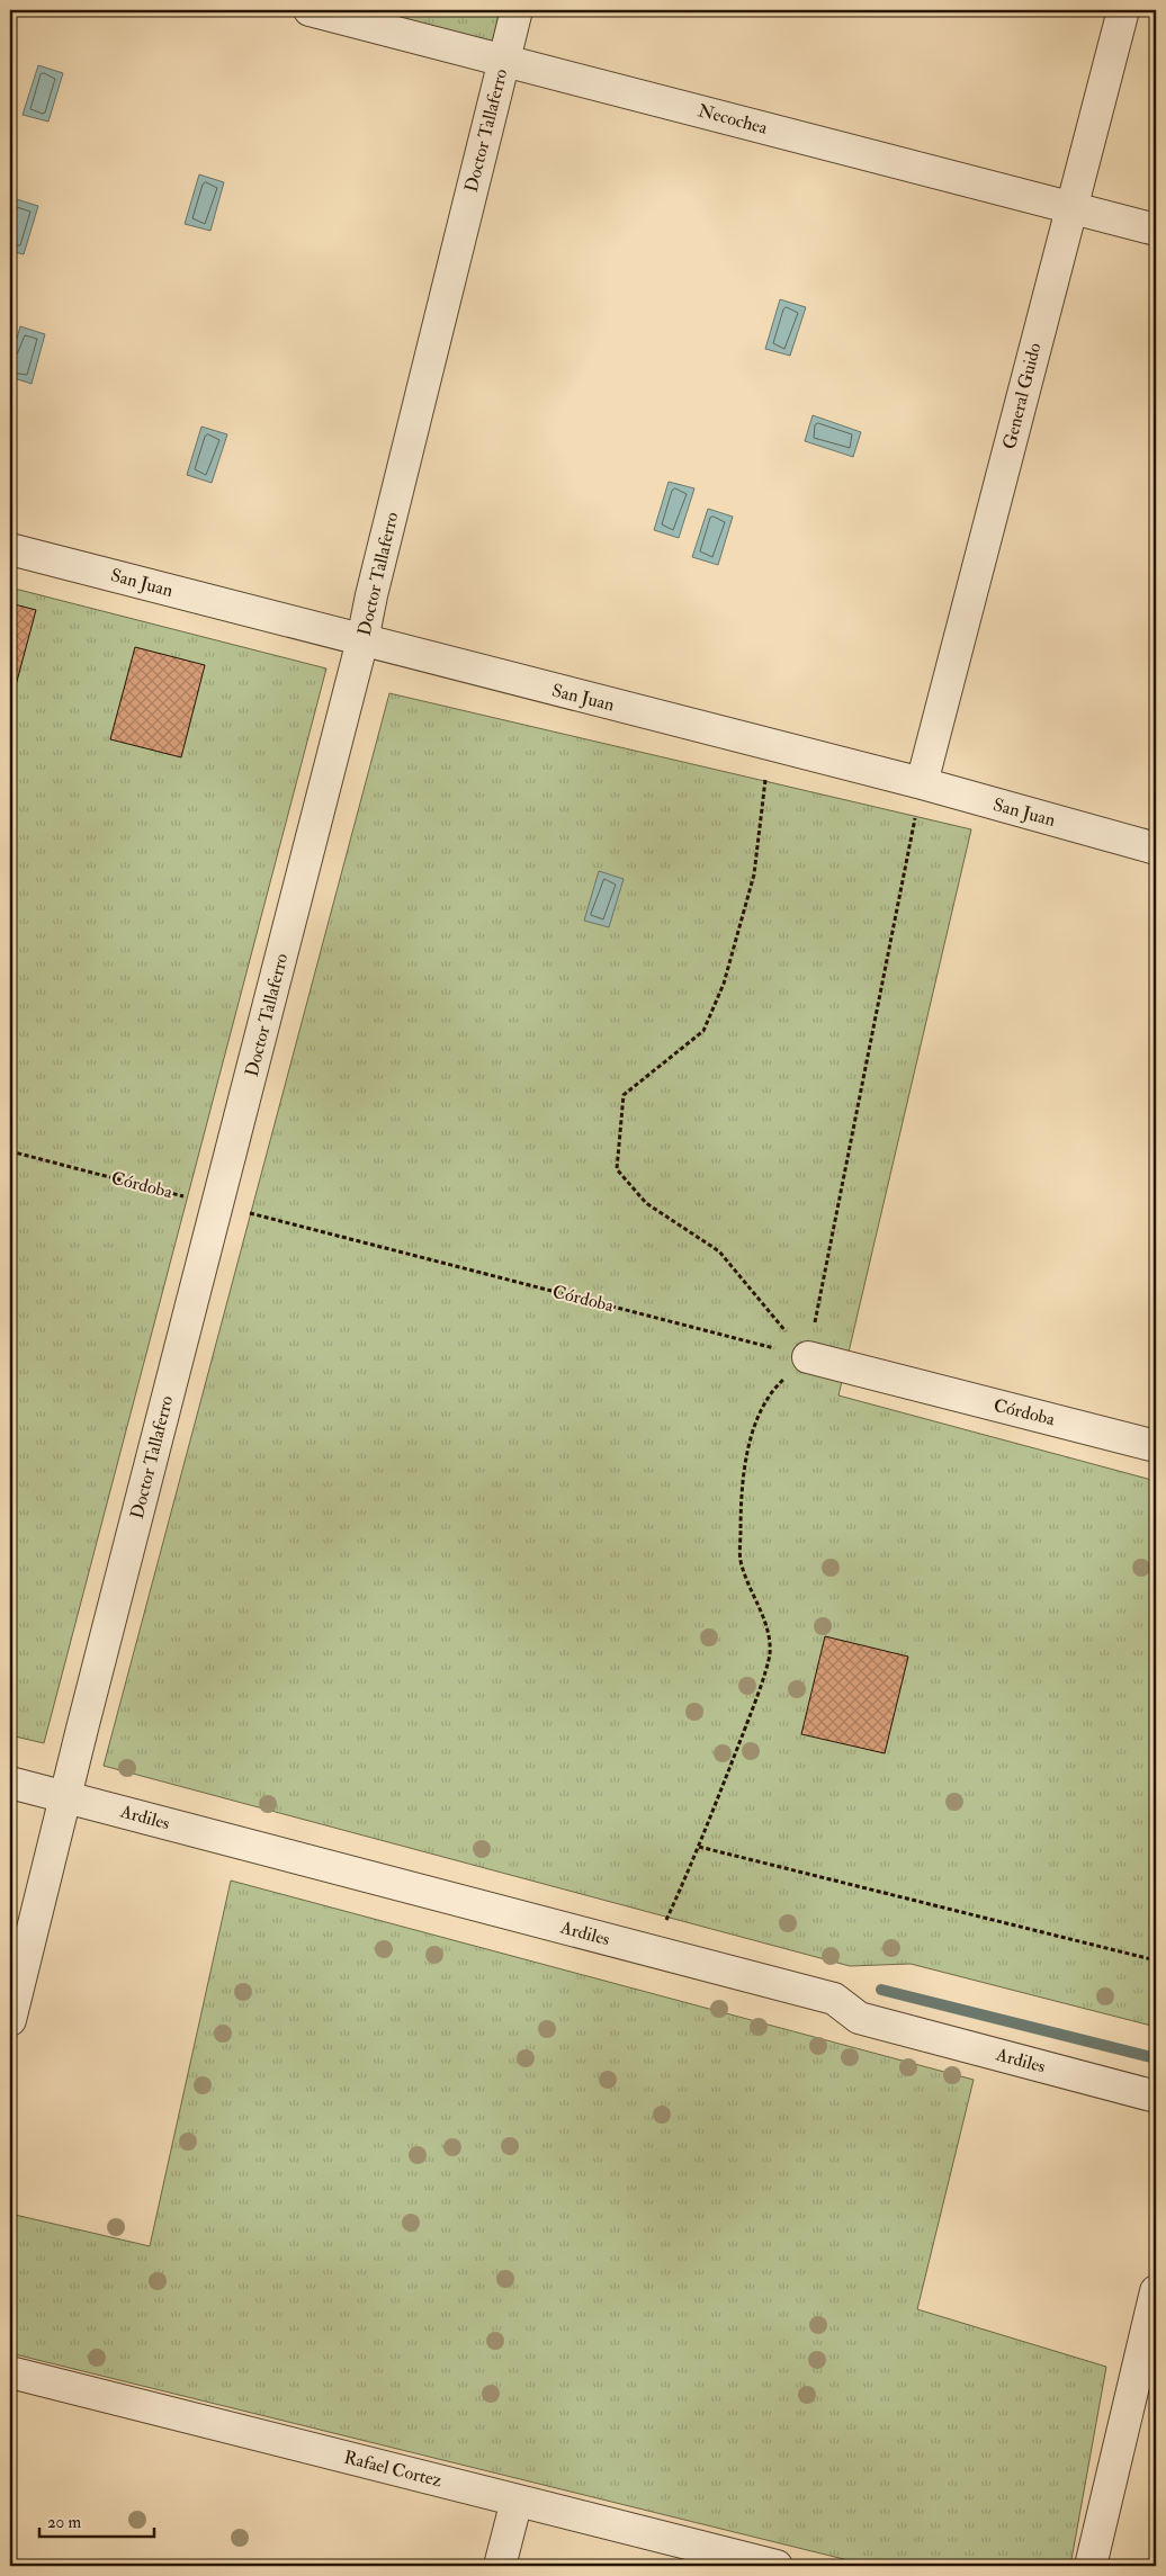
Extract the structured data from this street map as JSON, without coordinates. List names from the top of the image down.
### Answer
{
  "streets": {
    "street": [
      "Necochea",
      "Doctor Tallaferro",
      "General Guido",
      "San Juan",
      "Córdoba",
      "Ardiles",
      "Rafael Cortez"
    ]
  },
  "crossings": [
    ["Necochea", "Doctor Tallaferro"],
    ["Necochea", "General Guido"],
    ["Doctor Tallaferro", "San Juan"],
    ["Doctor Tallaferro", "Córdoba"],
    ["Doctor Tallaferro", "Ardiles"],
    ["General Guido", "San Juan"]
  ],
  "scale_bar": "20 m"
}
